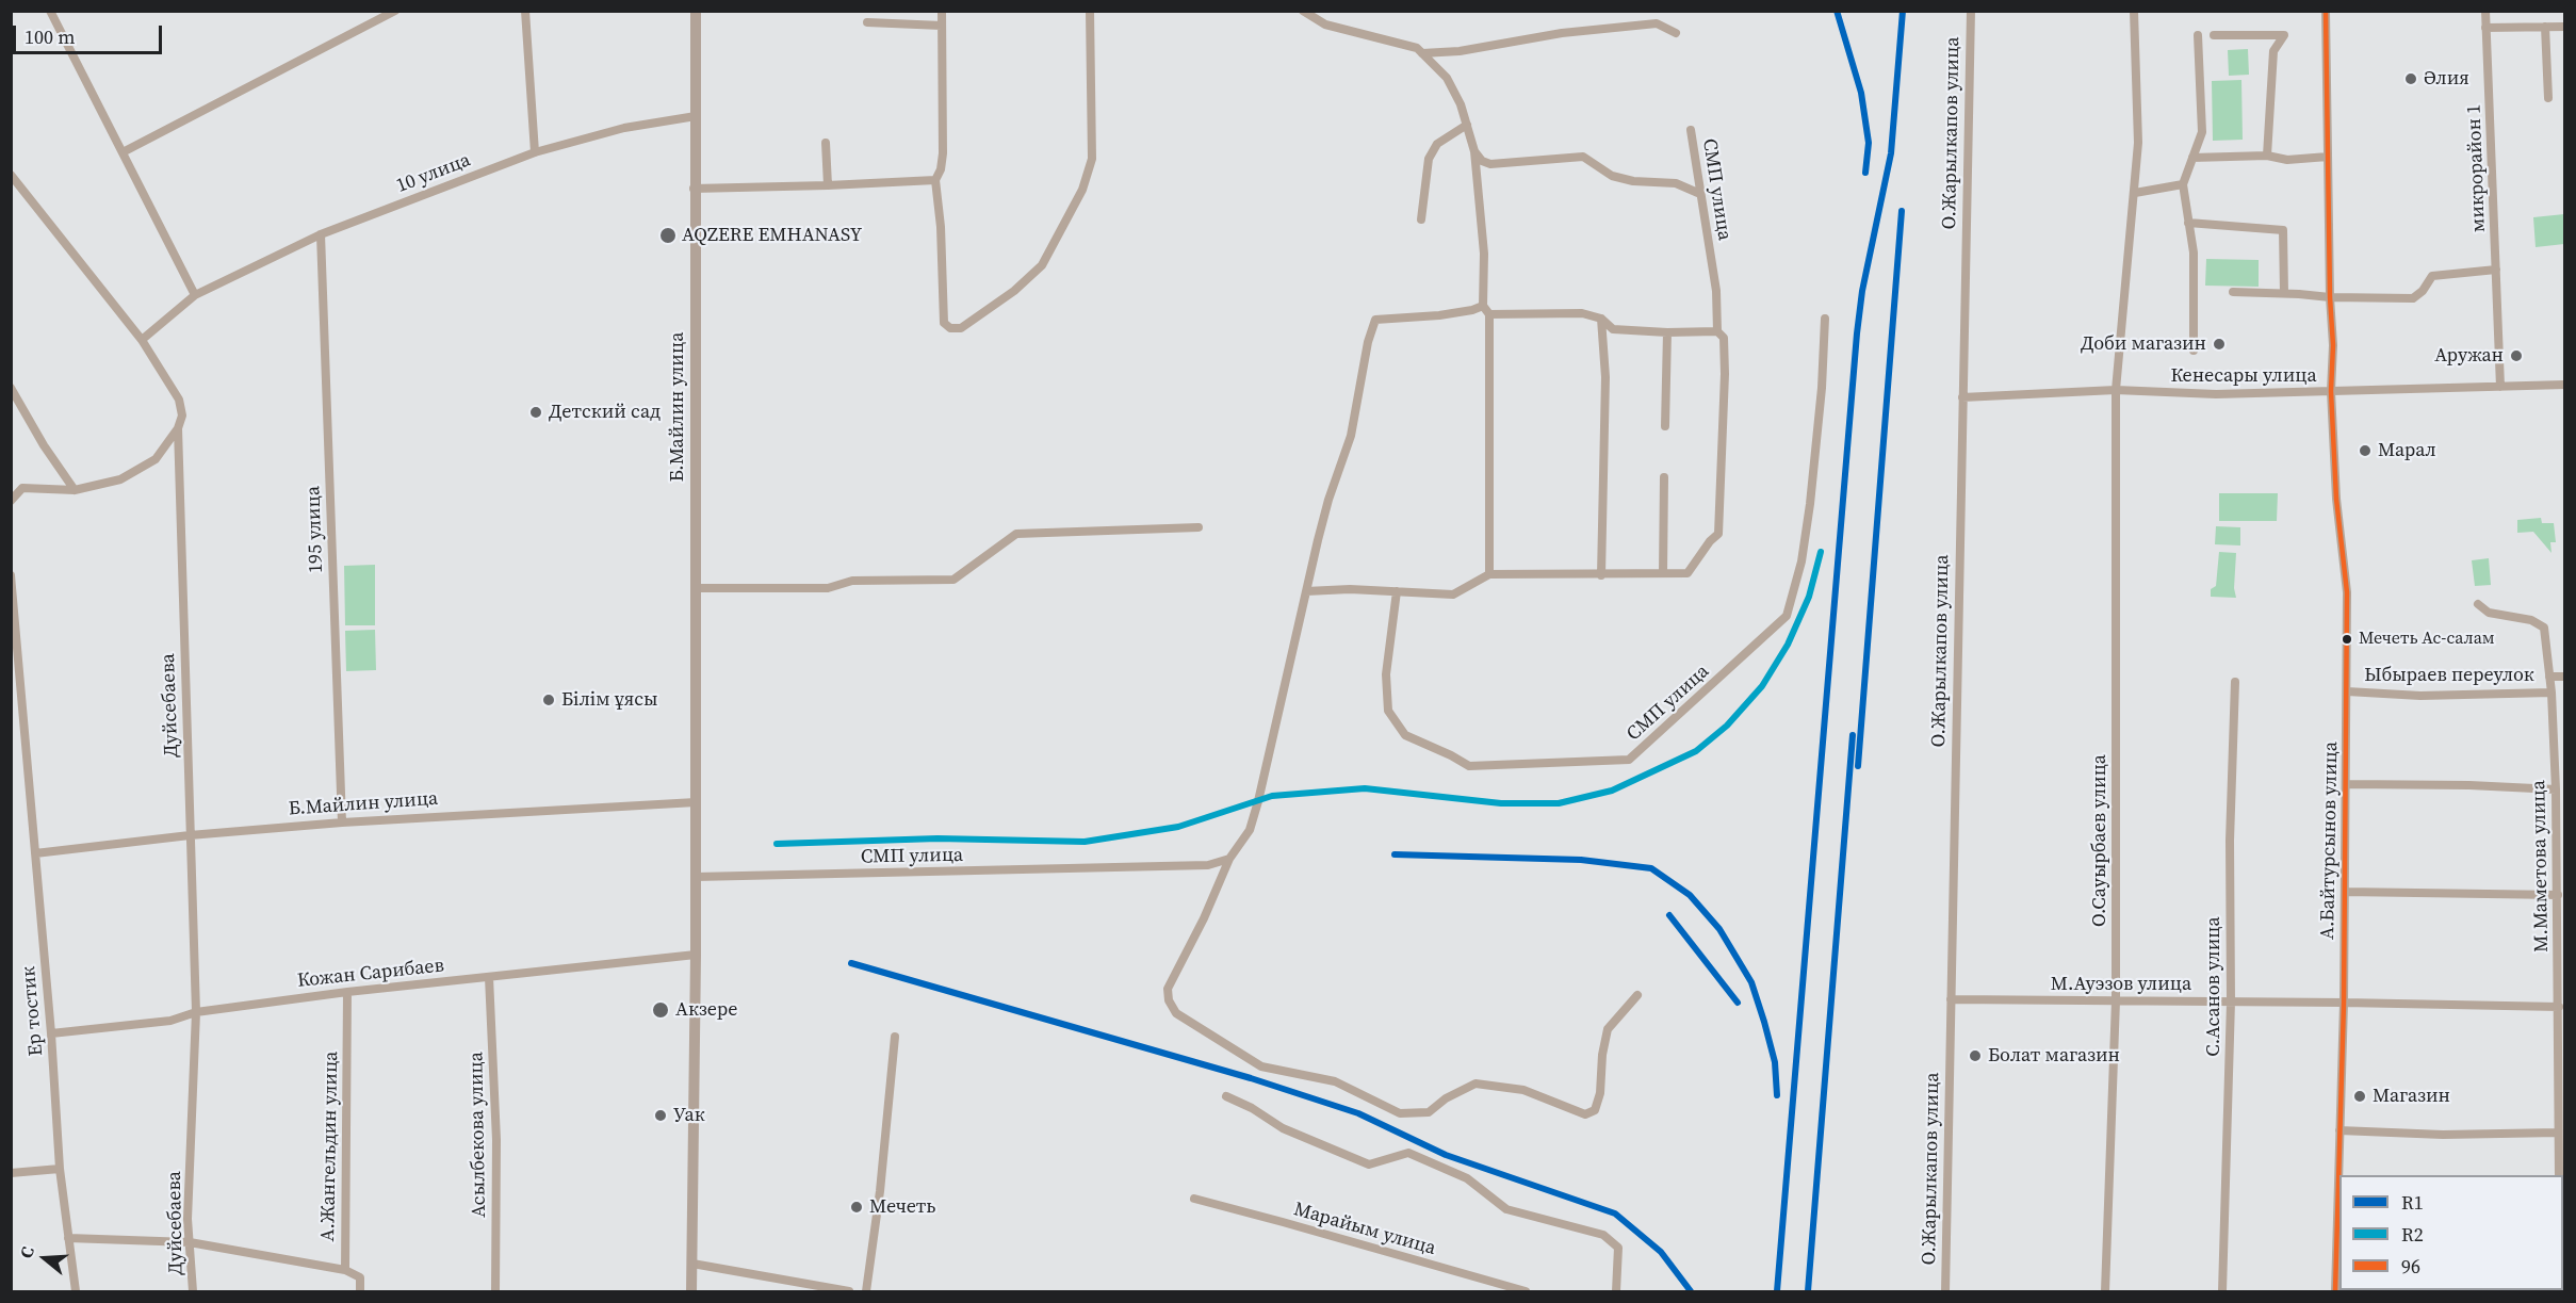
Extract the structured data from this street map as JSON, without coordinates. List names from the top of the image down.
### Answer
{
  "streets": {
    "street": [
      "О.Жарылкапов улица",
      "микрорайон 1",
      "10 улица",
      "СМП улица",
      "Кенесары улица",
      "Б.Майлин улица",
      "195 улица",
      "Ыбыраев переулок",
      "Дуйсебаева",
      "О.Сауырбаев улица",
      "А.Байтурсынов улица",
      "М.Маметова улица",
      "Кожан Сарибаев",
      "М.Ауэзов улица",
      "С.Асанов улица",
      "Ер тостик",
      "Асылбекова улица",
      "А.Жангельдин улица",
      "Марайым улица"
    ]
  },
  "crossings": [
    ["О.Жарылкапов улица", "Кенесары улица"],
    ["О.Жарылкапов улица", "М.Ауэзов улица"],
    ["микрорайон 1", "Кенесары улица"],
    ["10 улица", "Б.Майлин улица"],
    ["10 улица", "195 улица"],
    ["10 улица", "Дуйсебаева"],
    ["СМП улица", "Б.Майлин улица"],
    ["Кенесары улица", "О.Сауырбаев улица"],
    ["Кенесары улица", "А.Байтурсынов улица"],
    ["Б.Майлин улица", "195 улица"],
    ["Б.Майлин улица", "Дуйсебаева"],
    ["Б.Майлин улица", "Кожан Сарибаев"],
    ["Б.Майлин улица", "Ер тостик"],
    ["Ыбыраев переулок", "А.Байтурсынов улица"],
    ["Ыбыраев переулок", "М.Маметова улица"],
    ["Дуйсебаева", "Кожан Сарибаев"],
    ["О.Сауырбаев улица", "М.Ауэзов улица"],
    ["А.Байтурсынов улица", "М.Ауэзов улица"],
    ["М.Маметова улица", "М.Ауэзов улица"],
    ["Кожан Сарибаев", "Ер тостик"],
    ["Кожан Сарибаев", "Асылбекова улица"],
    ["Кожан Сарибаев", "А.Жангельдин улица"],
    ["М.Ауэзов улица", "С.Асанов улица"]
  ],
  "places": [
    "Әлия",
    "AQZERE EMHANASY",
    "Доби магазин",
    "Аружан",
    "Детский сад",
    "Марал",
    "Мечеть Ас-салам",
    "Білім ұясы",
    "Акзере",
    "Болат магазин",
    "Магазин",
    "Уак",
    "Мечеть"
  ],
  "lines": ["transit line R1", "transit line 96", "transit line R2"],
  "legend": ["R1", "R2", "96"],
  "scale_bar": "100 m",
  "north": "left"
}
